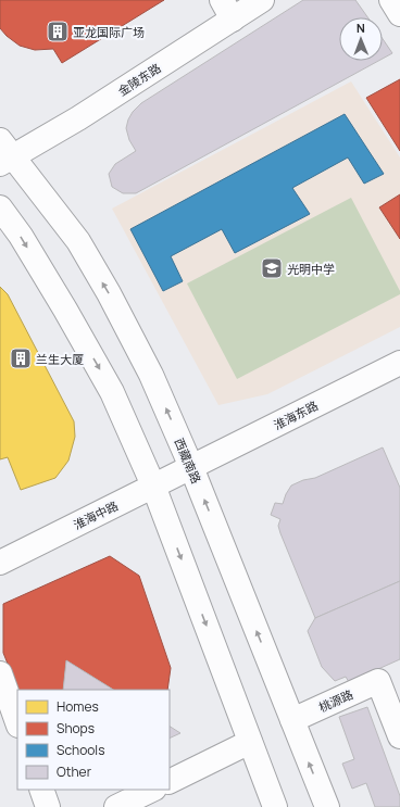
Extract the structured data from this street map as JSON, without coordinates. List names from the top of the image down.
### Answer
{
  "streets": {
    "main road": [
      "金陵东路",
      "淮海东路",
      "西藏南路",
      "淮海中路",
      "桃源路"
    ]
  },
  "crossings": [
    ["金陵东路", "西藏南路"],
    ["淮海东路", "西藏南路"],
    ["淮海东路", "淮海中路"],
    ["西藏南路", "淮海中路"],
    ["西藏南路", "桃源路"]
  ],
  "places": {
    "building": ["亚龙国际广场", "兰生大厦"],
    "school or university": ["光明中学"]
  },
  "legend": [
    "Homes",
    "Shops",
    "Schools",
    "Other"
  ],
  "north": "top"
}
